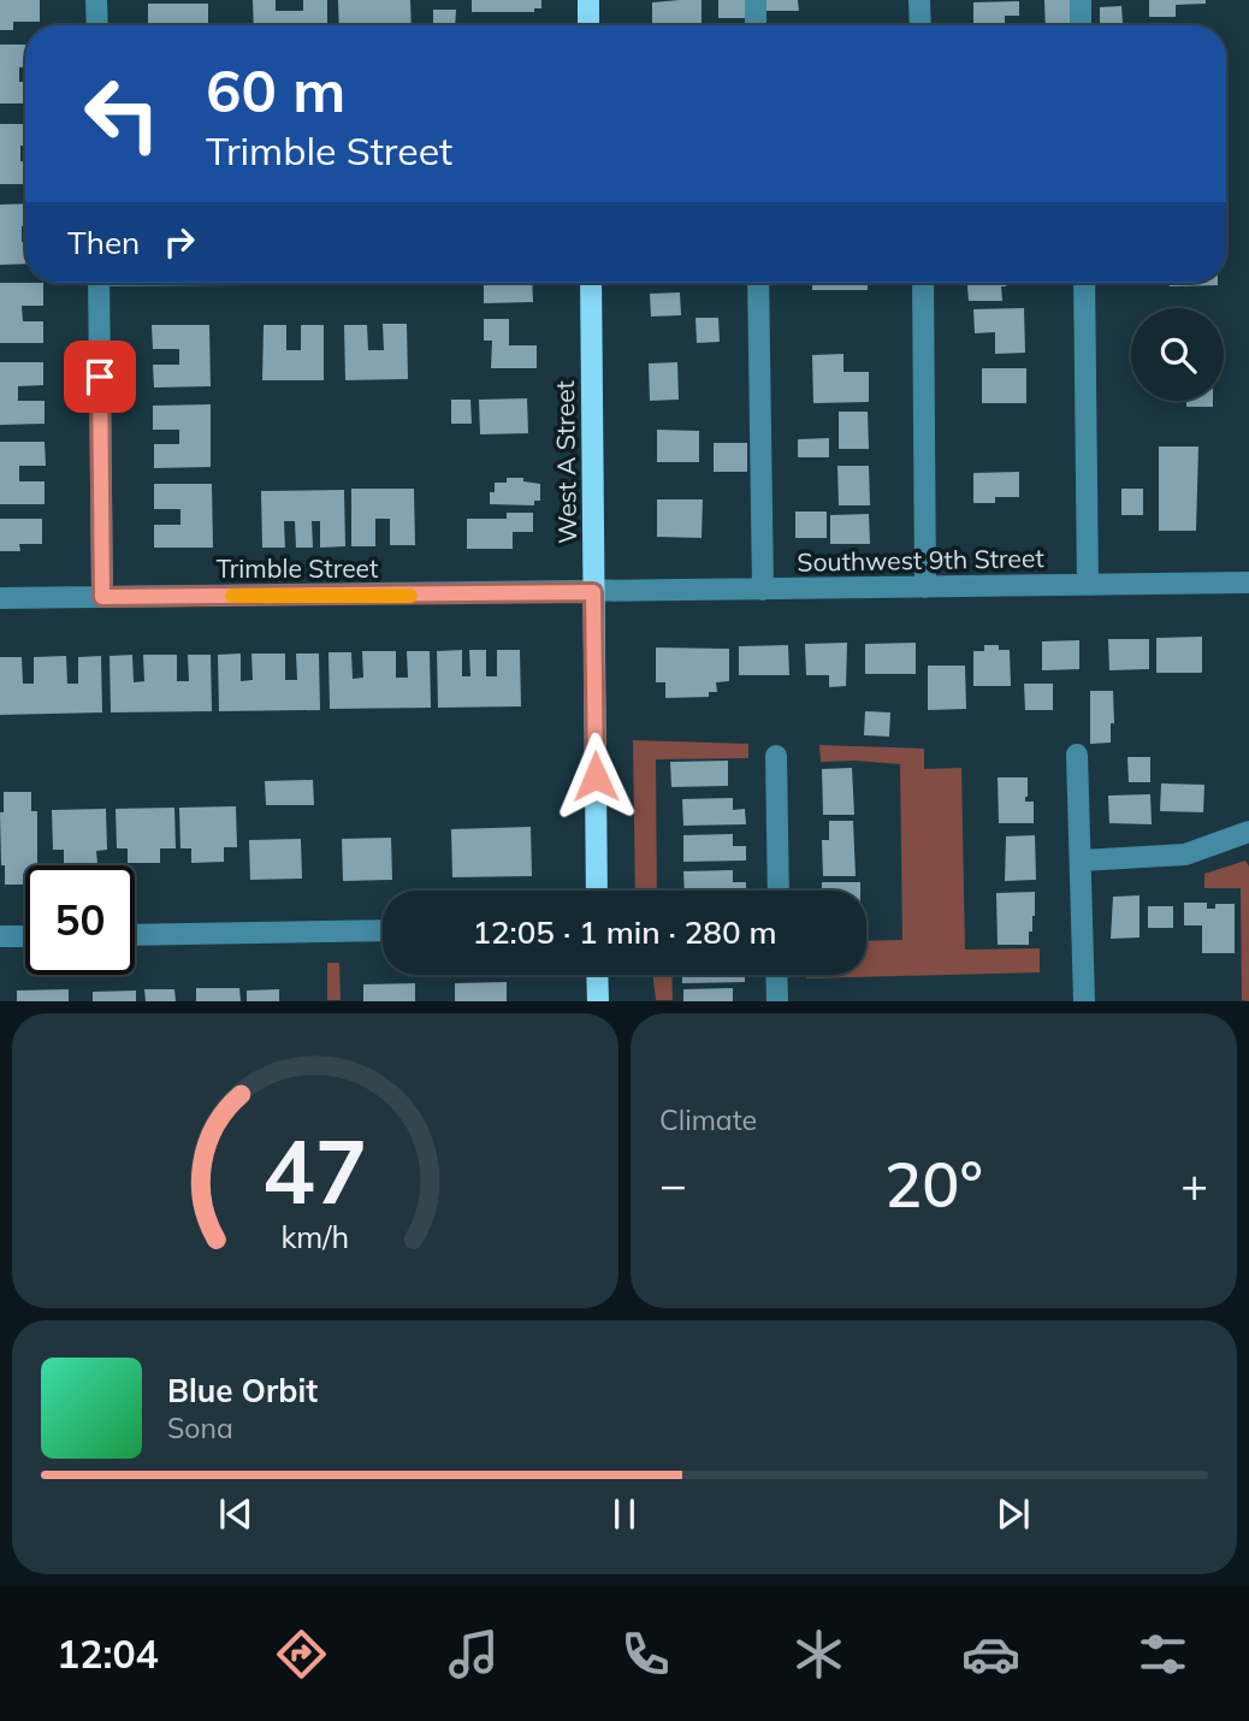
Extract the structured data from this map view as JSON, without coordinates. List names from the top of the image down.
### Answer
{
  "streets": {
    "main road": ["West A Street"],
    "street": ["Southwest 9th Street", "Trimble Street"]
  },
  "crossings": [
    ["West A Street", "Southwest 9th Street"],
    ["West A Street", "Trimble Street"],
    ["Southwest 9th Street", "Trimble Street"]
  ],
  "page": {
    "turn": ["60 m", "Trimble Street"],
    "then": "Then",
    "limit": "50",
    "trip": "12:05 · 1 min · 280 m",
    "tile": "Climate",
    "heat": ["−", "20°", "+"],
    "song": ["Blue Orbit", "Sona"],
    "tabs": "12:04",
    "gauge": ["47", "km/h"]
  }
}
